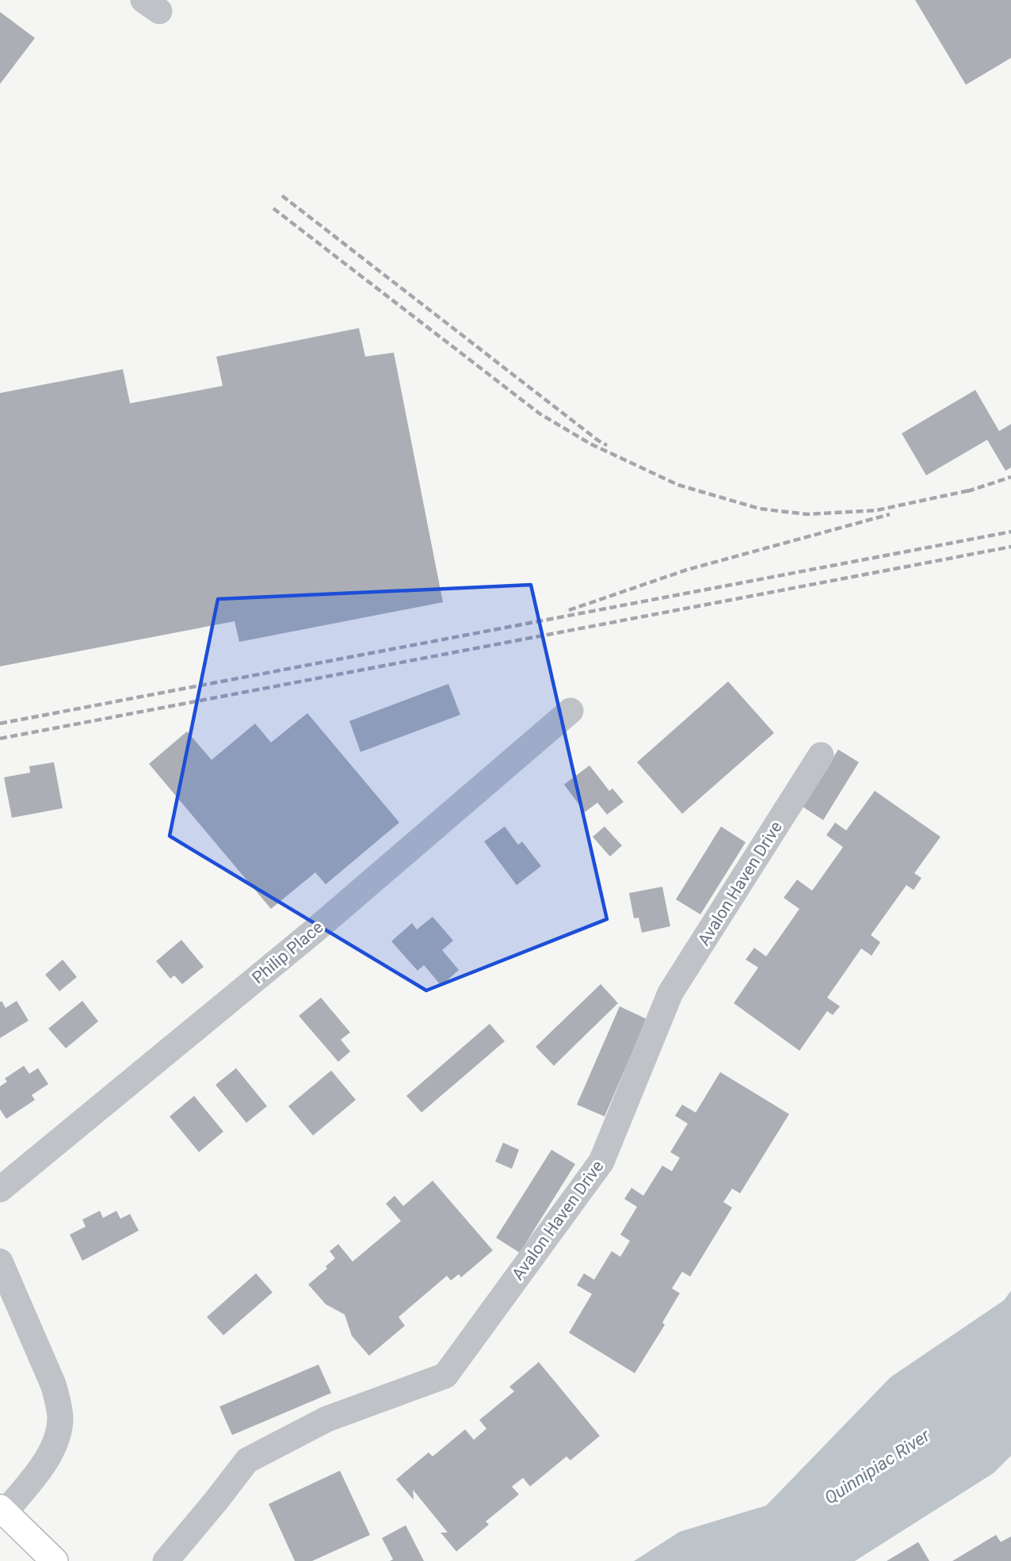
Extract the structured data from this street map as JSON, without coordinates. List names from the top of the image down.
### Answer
{
  "streets": {
    "street": ["Avalon Haven Drive", "Philip Place"]
  },
  "water": ["Quinnipiac River"]
}
